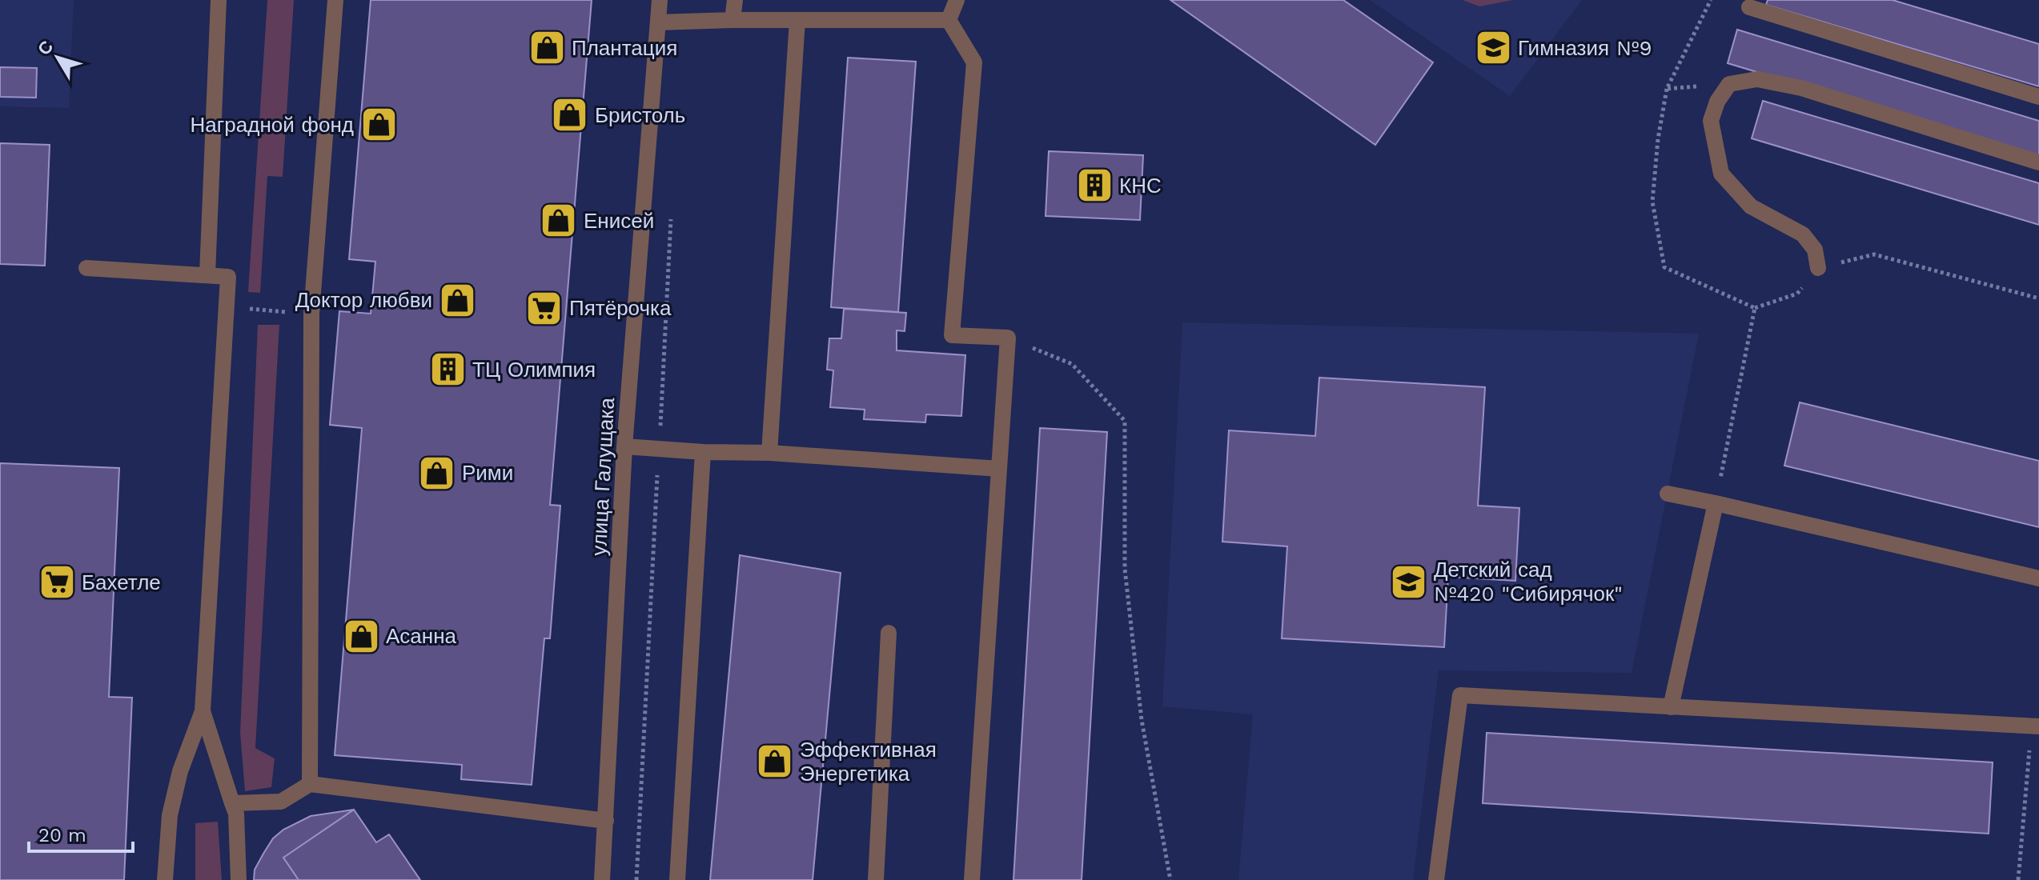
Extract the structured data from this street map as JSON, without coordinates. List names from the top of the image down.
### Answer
{
  "streets": {
    "street": ["улица Галущака"]
  },
  "places": {
    "shop": [
      "Плантация",
      "Бристоль",
      "Наградной фонд",
      "Енисей",
      "Доктор любви",
      "Рими",
      "Асанна",
      "Эффективная Энергетика"
    ],
    "school or university": ["Гимназия №9", "Детский сад №420 \"Сибирячок\""],
    "building": ["КНС", "ТЦ Олимпия"],
    "supermarket": ["Пятёрочка", "Бахетле"]
  },
  "scale_bar": "20 m",
  "north": "top left"
}
